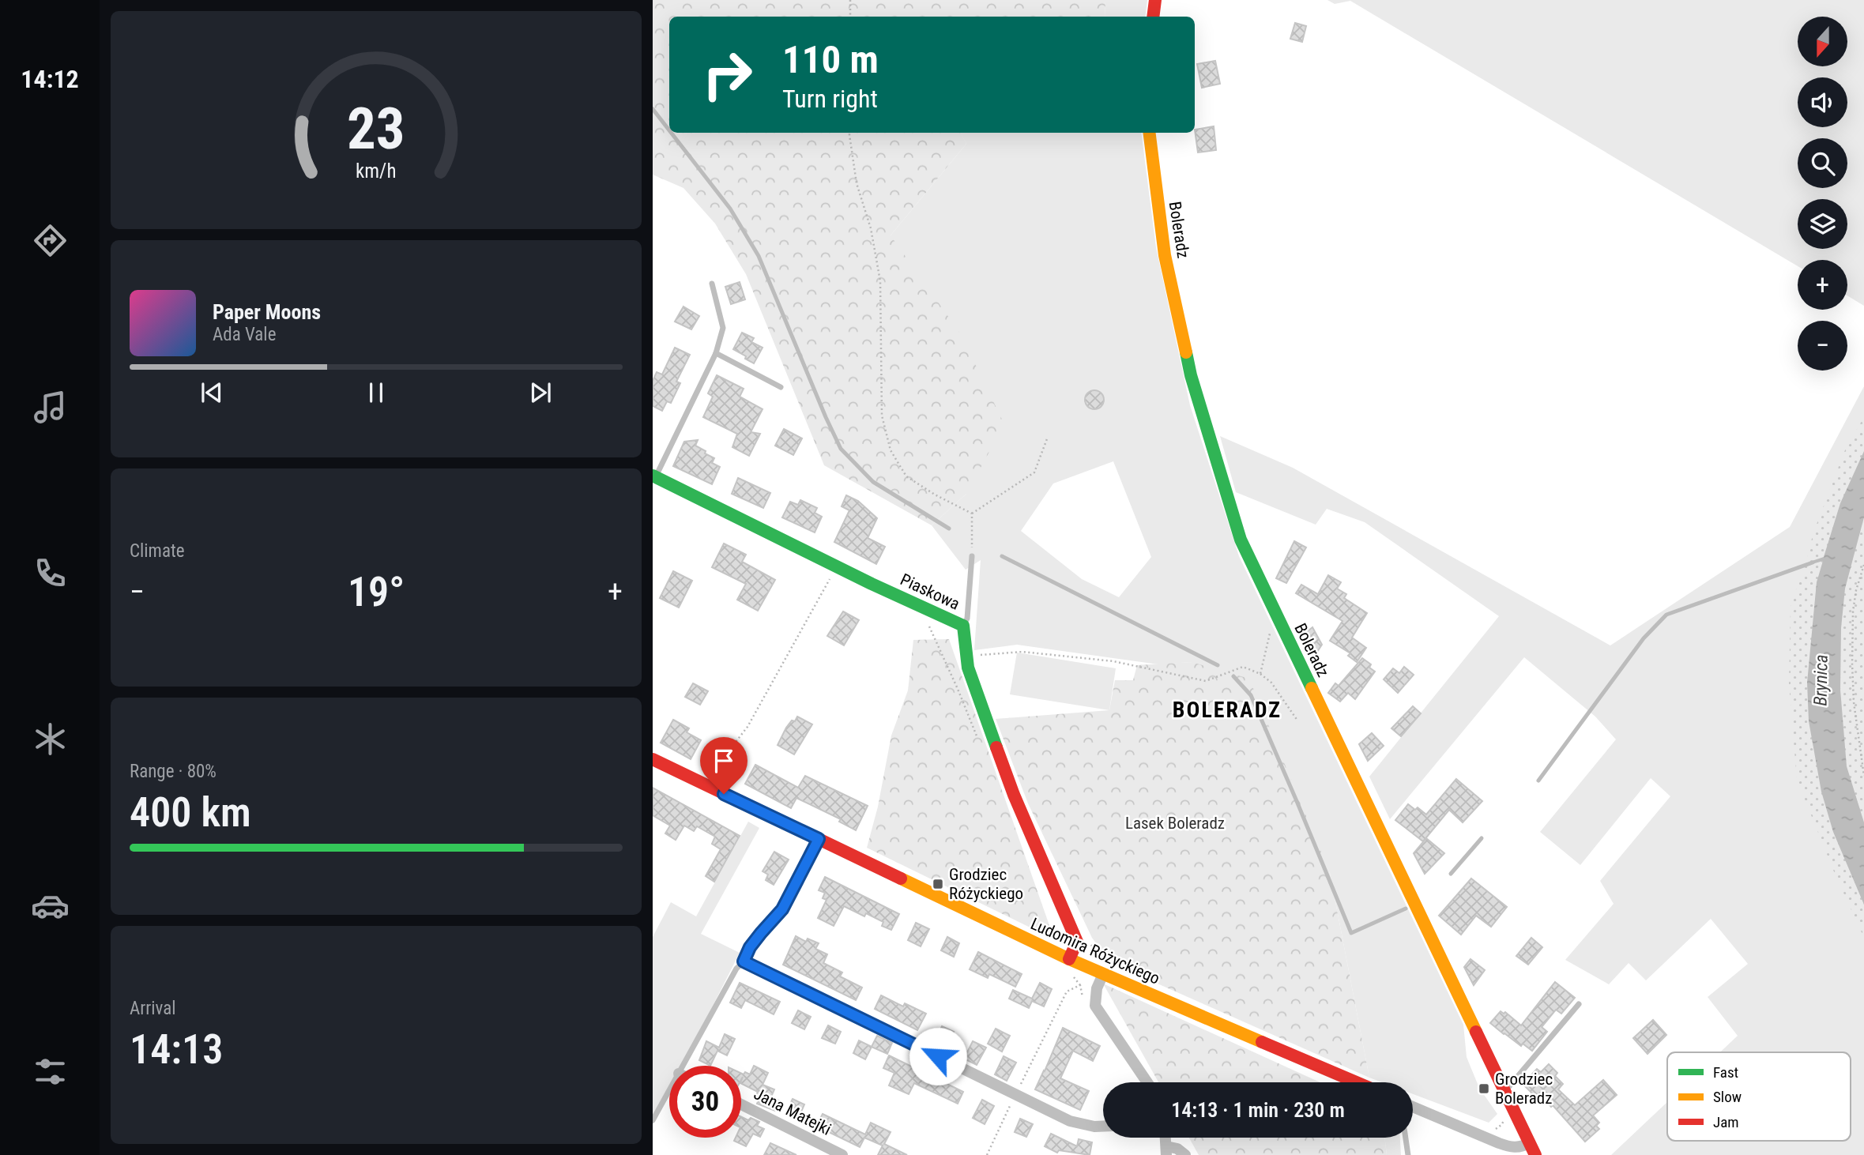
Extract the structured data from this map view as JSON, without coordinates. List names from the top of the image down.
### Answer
{
  "streets": {
    "street": [
      "Boleradz",
      "Piaskowa",
      "Ludomira Różyckiego",
      "Jana Matejki"
    ]
  },
  "crossings": [
    ["Piaskowa", "Ludomira Różyckiego"]
  ],
  "districts": ["BOLERADZ"],
  "water": ["Brynica"],
  "parks": ["Lasek Boleradz"],
  "places": {
    "transit": ["Grodziec Różyckiego", "Grodziec Boleradz"]
  },
  "legend": ["Fast", "Slow", "Jam"],
  "north": "bottom",
  "page": {
    "tabs": "14:12",
    "map_buttons": ["+", "−"],
    "turn": ["110 m", "Turn right"],
    "song": ["Paper Moons", "Ada Vale"],
    "tile": [
      "Climate",
      ["Range · 80%", "400 km"],
      ["Arrival", "14:13"]
    ],
    "heat": ["−", "19°", "+"],
    "limit": "30",
    "trip": "14:13 · 1 min · 230 m",
    "gauge": ["23", "km/h"]
  }
}
